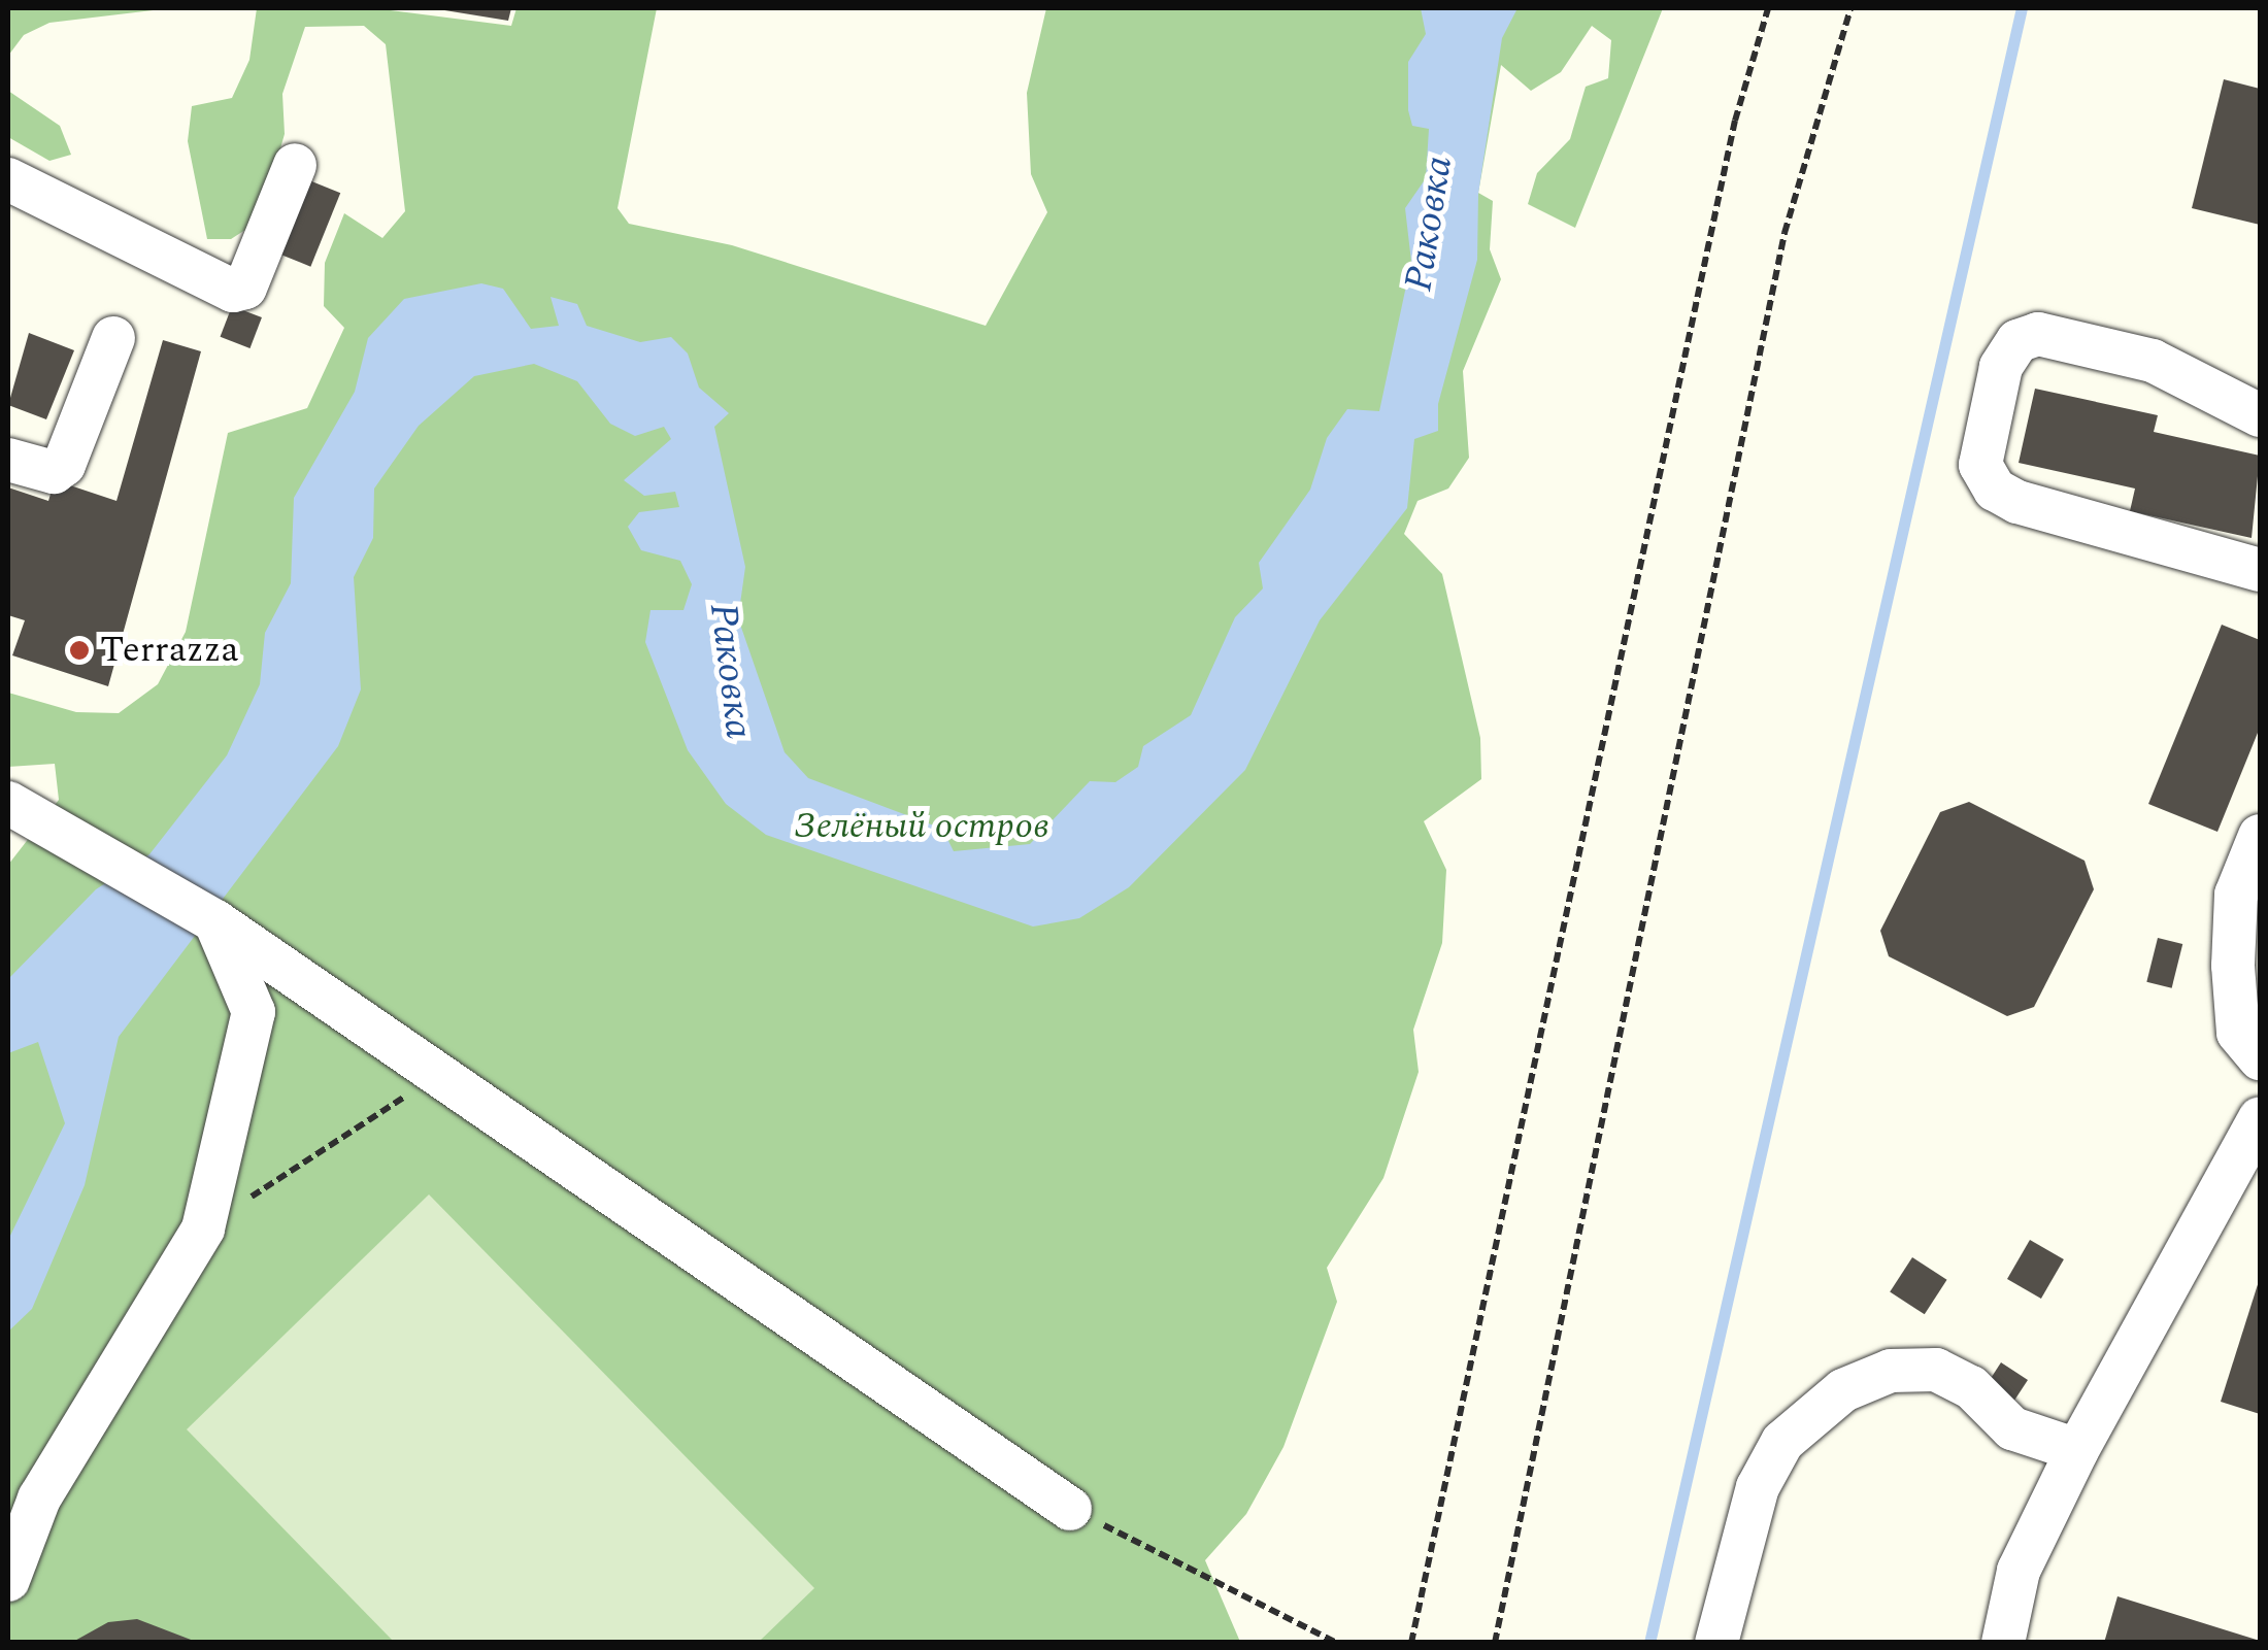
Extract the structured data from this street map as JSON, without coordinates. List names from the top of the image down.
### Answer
{
  "water": ["Раковка"],
  "parks": ["Зелёный остров"],
  "places": ["Terrazza"]
}
